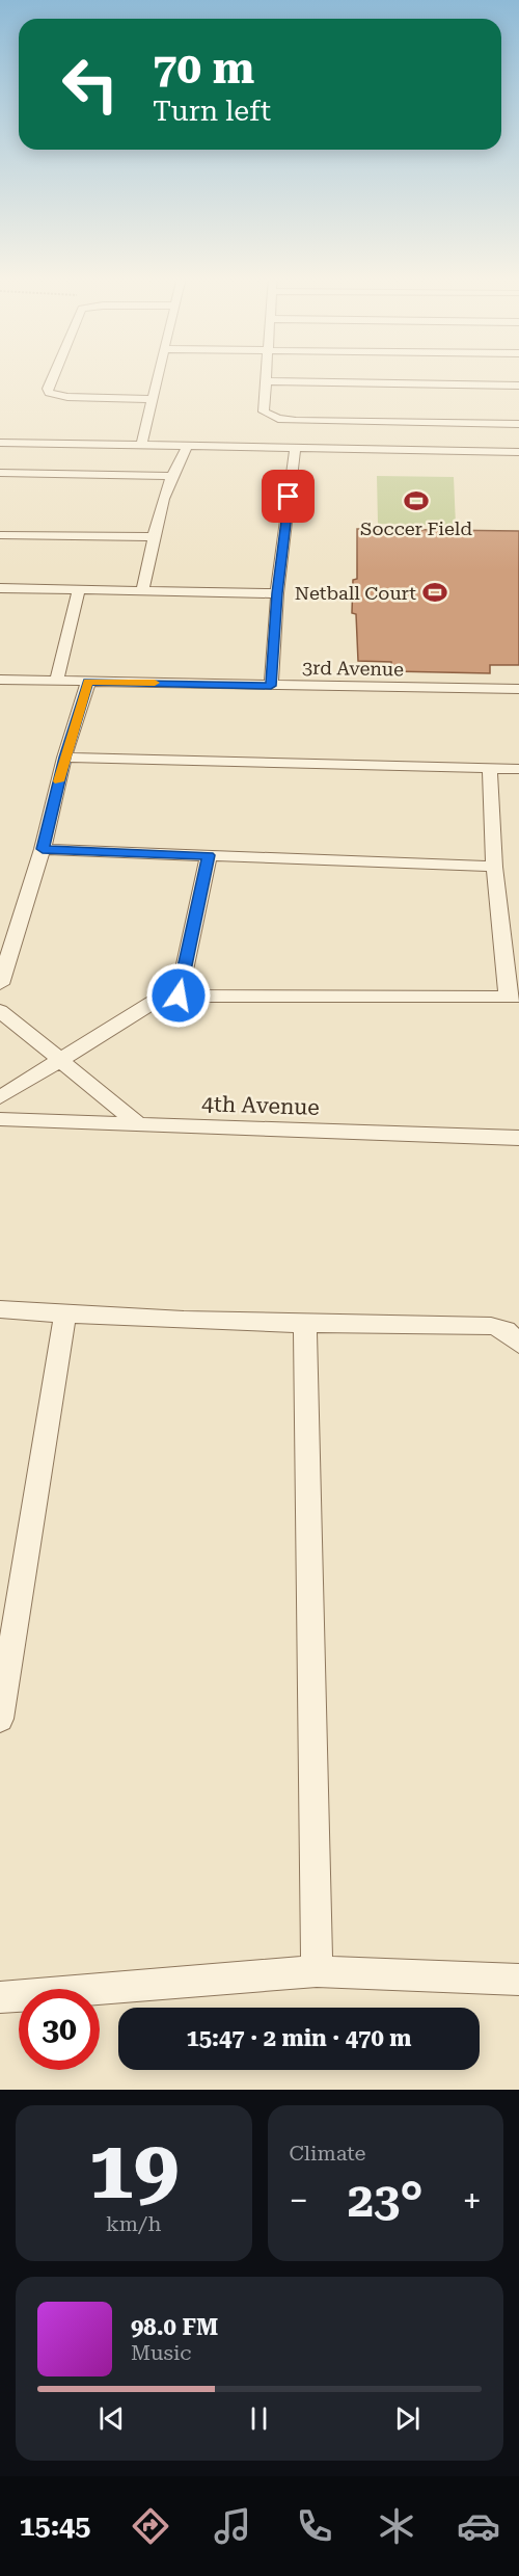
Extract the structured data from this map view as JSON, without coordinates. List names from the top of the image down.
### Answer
{
  "streets": {
    "street": ["3rd Avenue", "4th Avenue"]
  },
  "places": {
    "sports": ["Soccer Field", "Netball Court"]
  },
  "page": {
    "turn": ["70 m", "Turn left"],
    "limit": "30",
    "trip": "15:47 · 2 min · 470 m",
    "tile": [
      ["19", "km/h"],
      "Climate"
    ],
    "heat": ["−", "23°", "+"],
    "song": ["98.0 FM", "Music"],
    "tabs": "15:45"
  }
}
